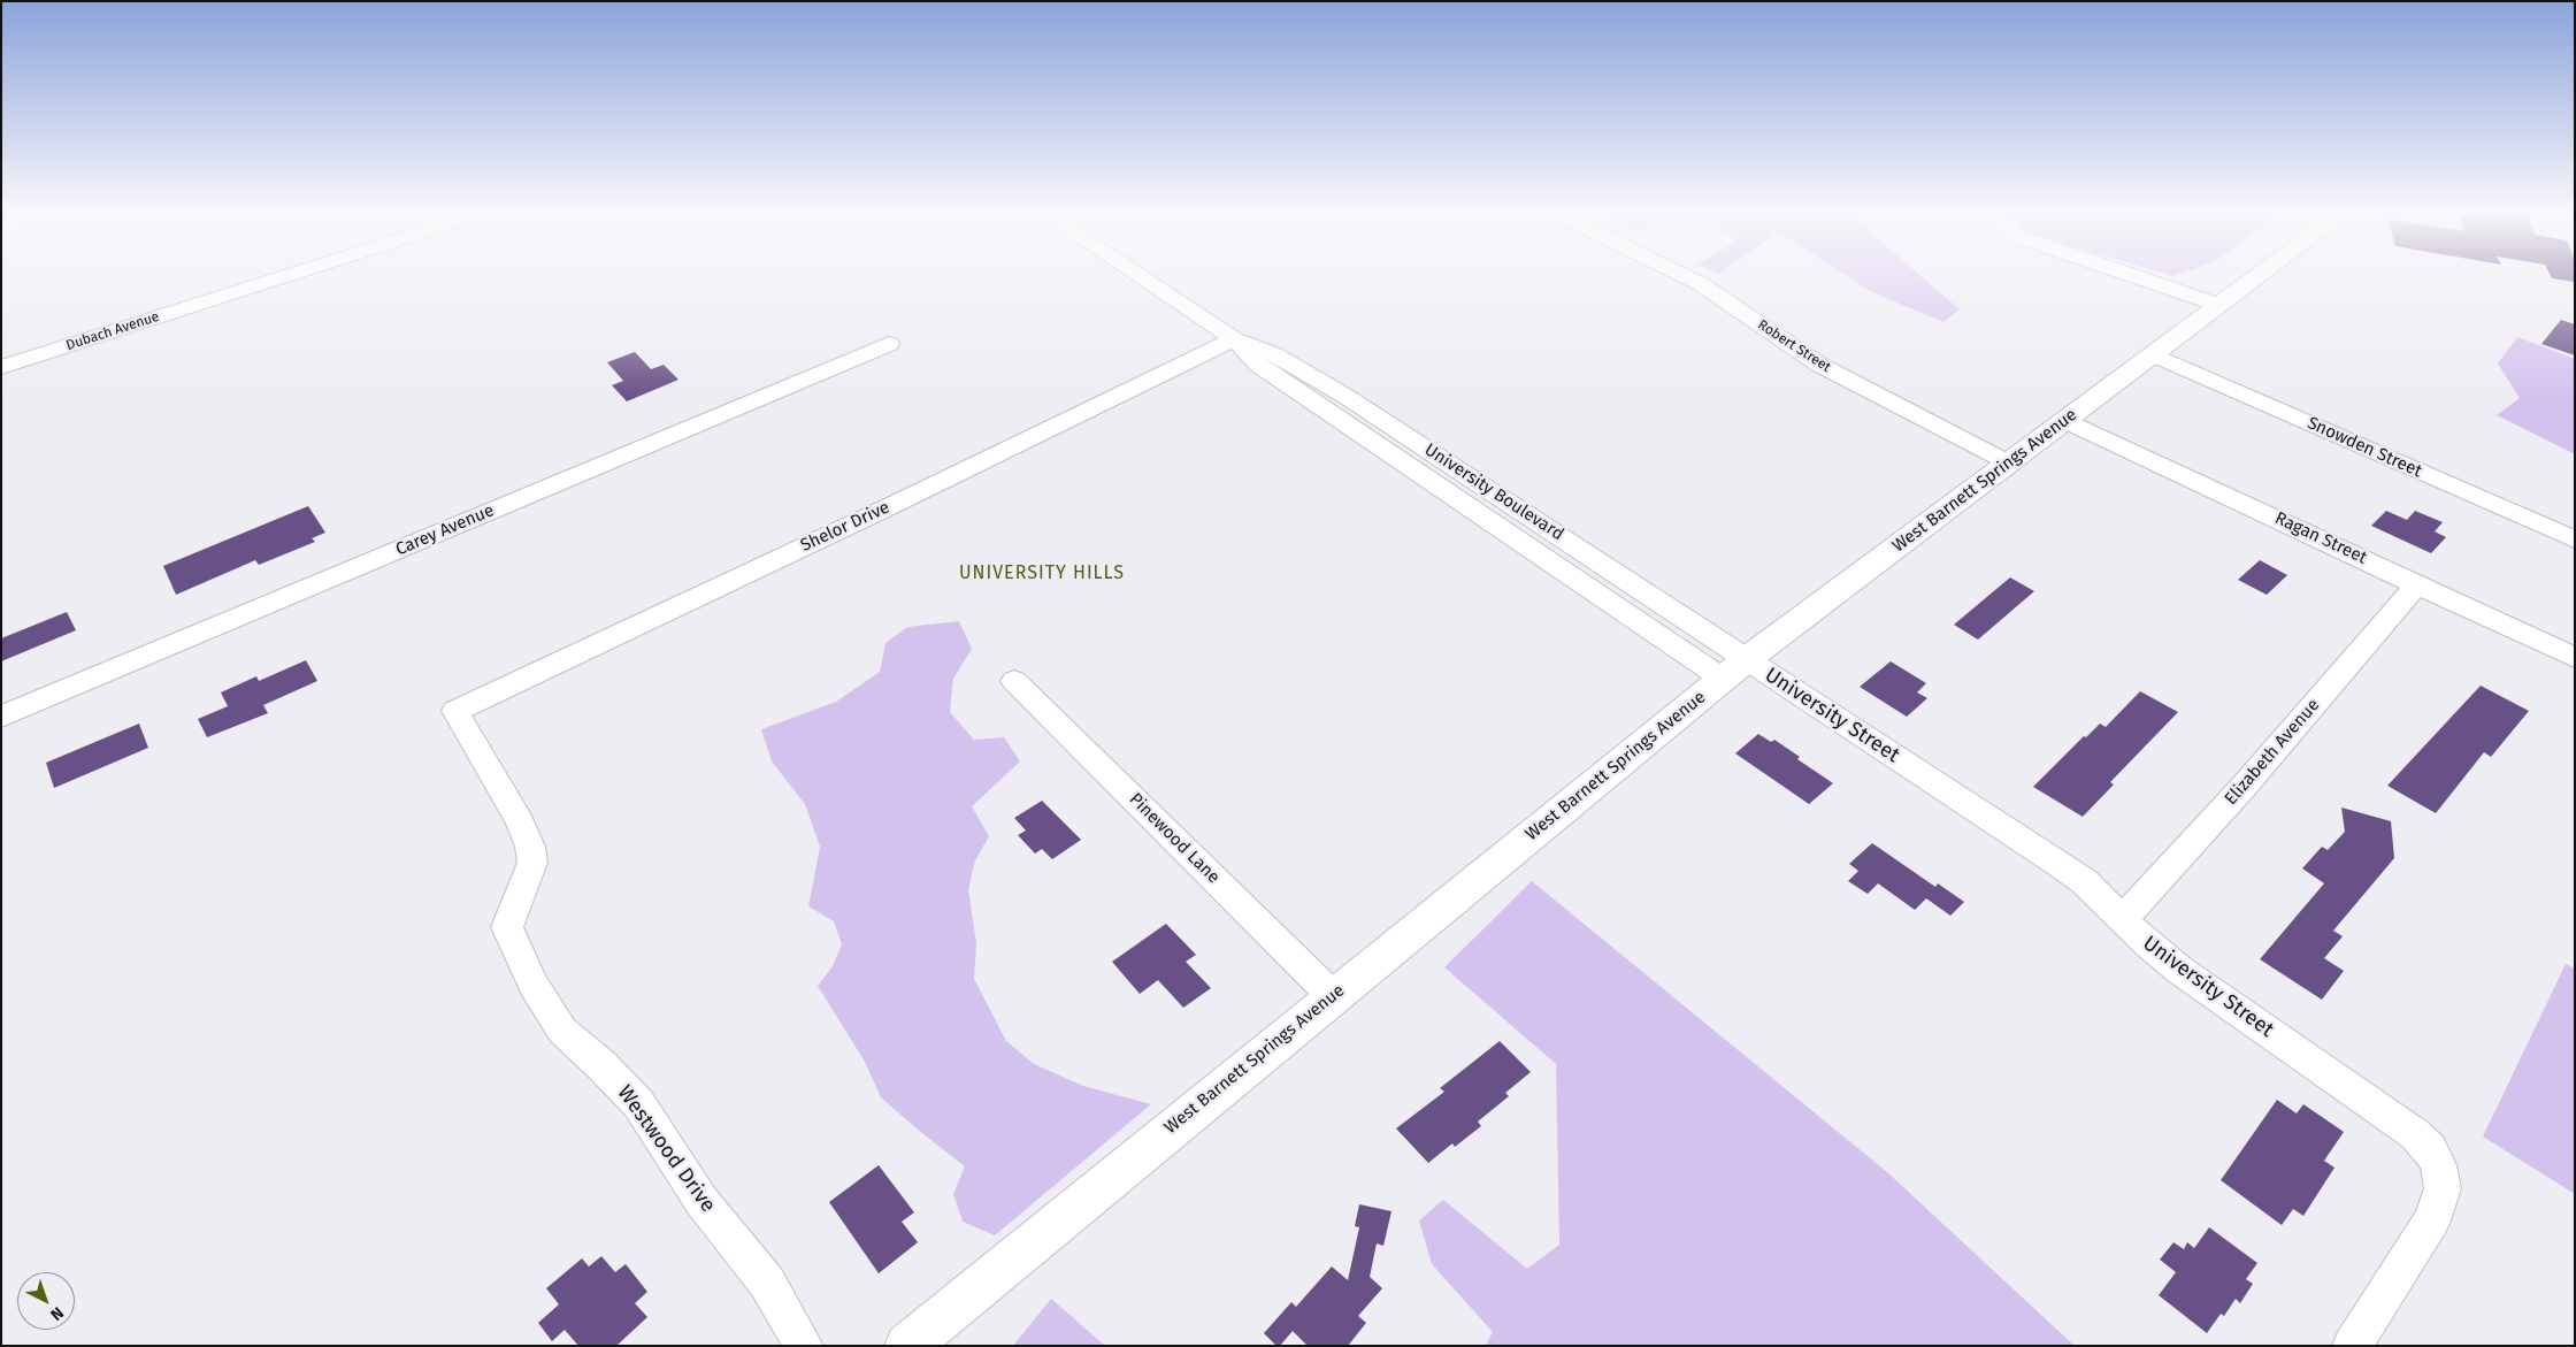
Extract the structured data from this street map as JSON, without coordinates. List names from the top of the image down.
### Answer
{
  "streets": {
    "street": [
      "Dubach Avenue",
      "Robert Street",
      "Snowden Street",
      "West Barnett Springs Avenue",
      "University Boulevard",
      "Shelor Drive",
      "Carey Avenue",
      "Ragan Street",
      "University Street",
      "Elizabeth Avenue",
      "Pinewood Lane",
      "Westwood Drive"
    ]
  },
  "crossings": [
    ["Robert Street", "West Barnett Springs Avenue"],
    ["Snowden Street", "West Barnett Springs Avenue"],
    ["West Barnett Springs Avenue", "University Boulevard"],
    ["West Barnett Springs Avenue", "Ragan Street"],
    ["West Barnett Springs Avenue", "University Street"],
    ["West Barnett Springs Avenue", "Pinewood Lane"],
    ["University Boulevard", "Shelor Drive"],
    ["University Boulevard", "University Street"],
    ["Shelor Drive", "Westwood Drive"],
    ["Ragan Street", "Elizabeth Avenue"],
    ["University Street", "Elizabeth Avenue"]
  ],
  "districts": ["UNIVERSITY HILLS"],
  "north": "bottom right"
}
